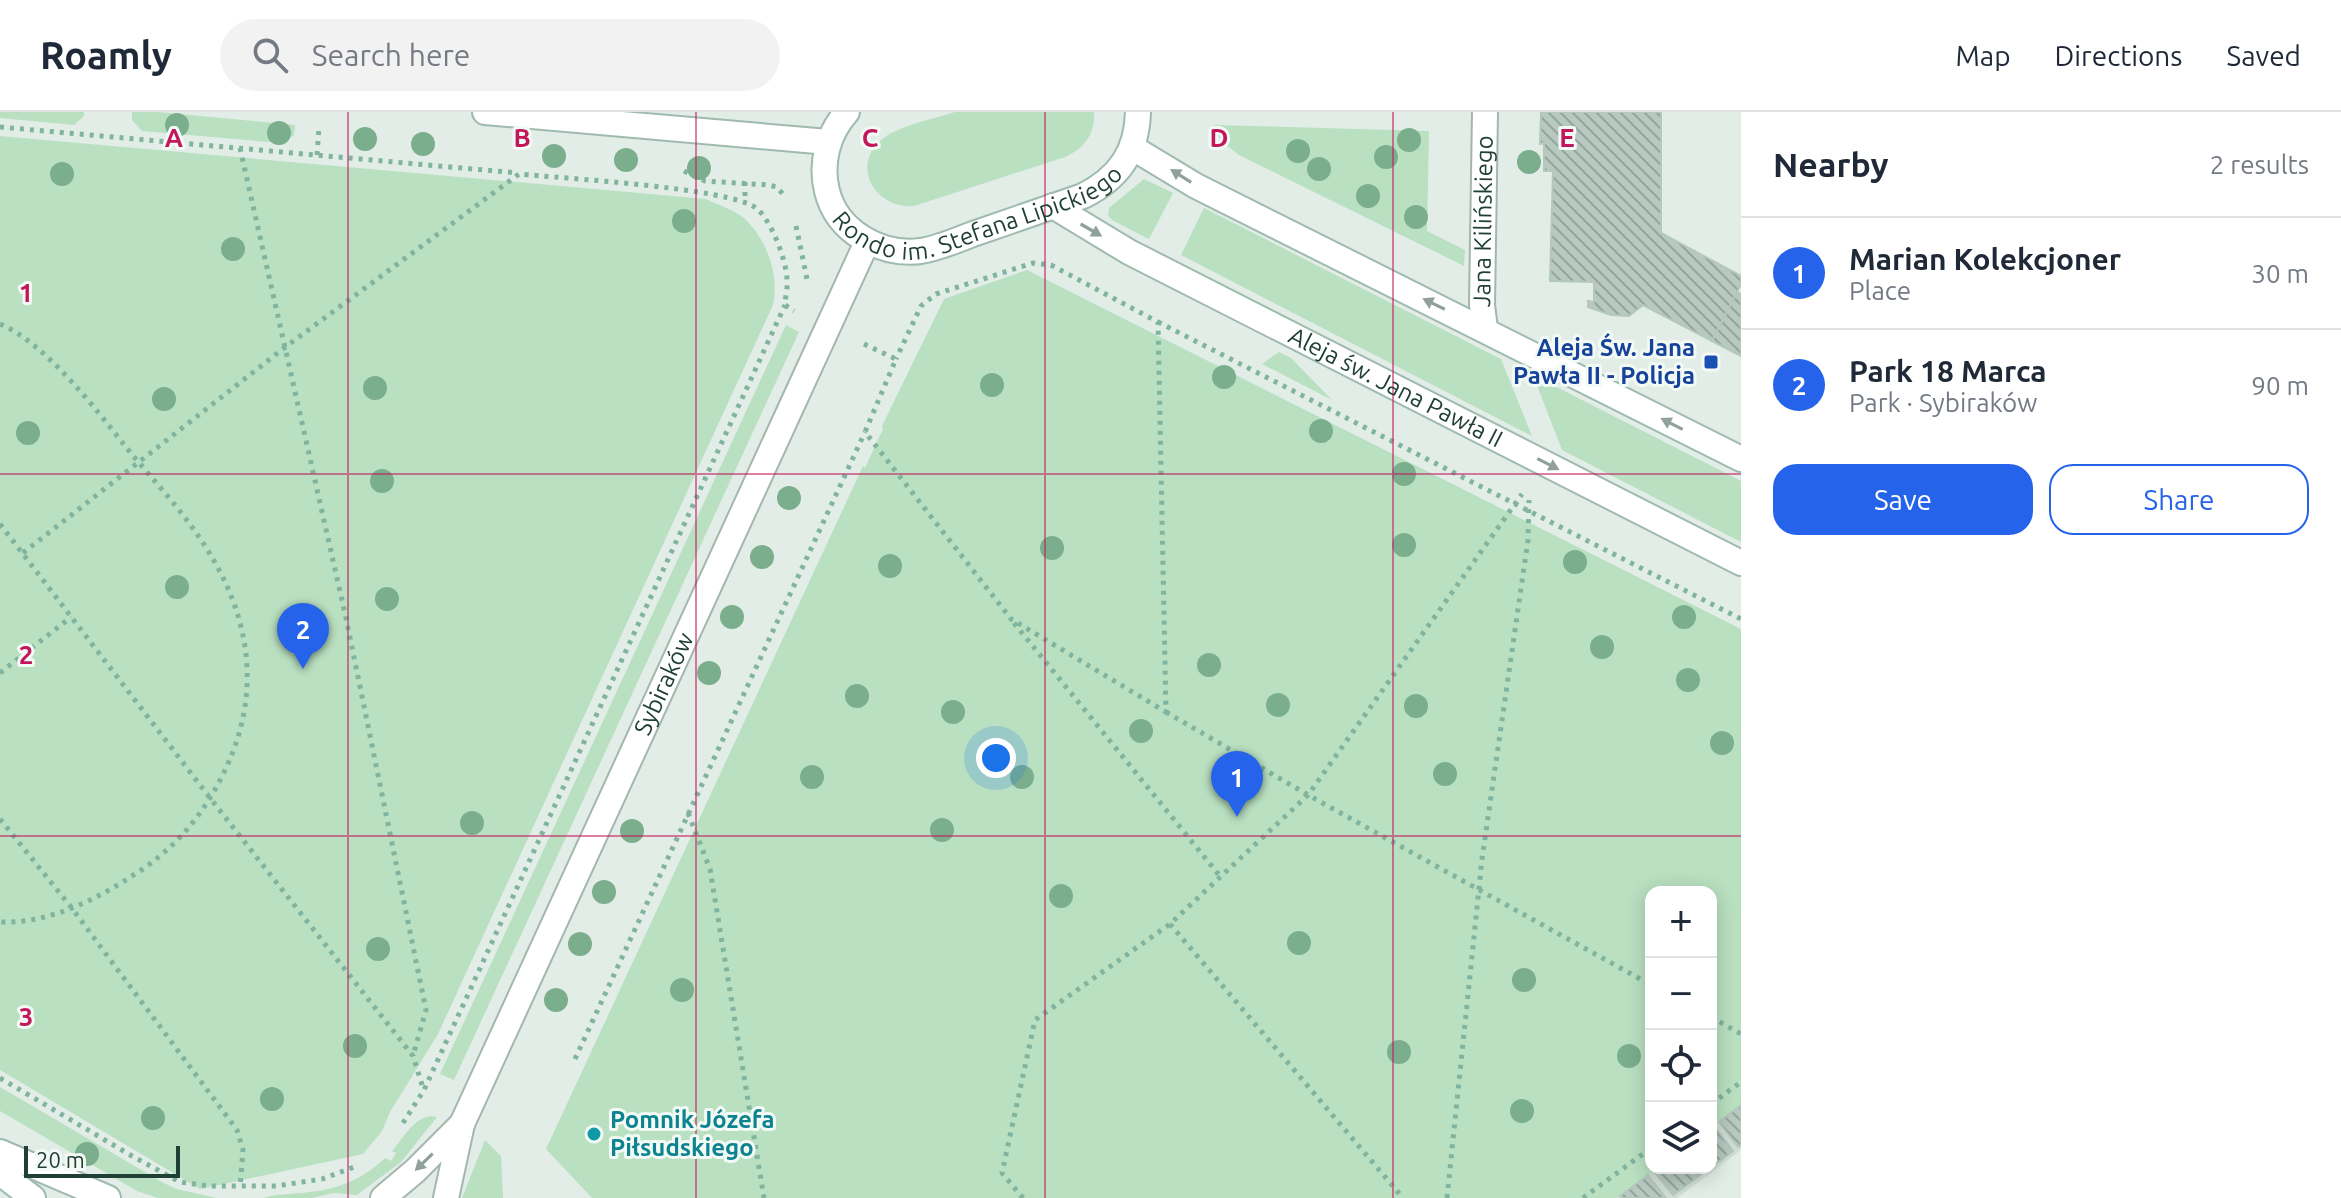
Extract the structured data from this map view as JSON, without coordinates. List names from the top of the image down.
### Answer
{
  "streets": {
    "street": [
      "Rondo im. Stefana Lipickiego",
      "Jana Kilińskiego",
      "Aleja św. Jana Pawła II",
      "Sybiraków"
    ]
  },
  "crossings": [
    ["Rondo im. Stefana Lipickiego", "Aleja św. Jana Pawła II"],
    ["Rondo im. Stefana Lipickiego", "Sybiraków"]
  ],
  "places": {
    "transit": ["Aleja Św. Jana Pawła II - Policja"],
    "other": ["Pomnik Józefa Piłsudskiego"]
  },
  "scale_bar": "20 m",
  "page": {
    "header": "Roamly",
    "search": "Search here",
    "nav": ["Map", "Directions", "Saved"],
    "heading": ["Nearby", "2 results"],
    "list": [
      {
        "mark": "1",
        "name": "Marian Kolekcjoner",
        "note": "Place",
        "value": "30 m"
      },
      {
        "mark": "2",
        "name": "Park 18 Marca",
        "note": "Park · Sybiraków",
        "value": "90 m"
      }
    ],
    "buttons": ["Save", "Share"],
    "pins": ["2", "1"],
    "map_buttons": ["+", "−"],
    "scale": "20 m"
  },
  "grid": {
    "columns": [
      "A",
      "B",
      "C",
      "D",
      "E"
    ],
    "rows": ["1", "2", "3"]
  }
}
